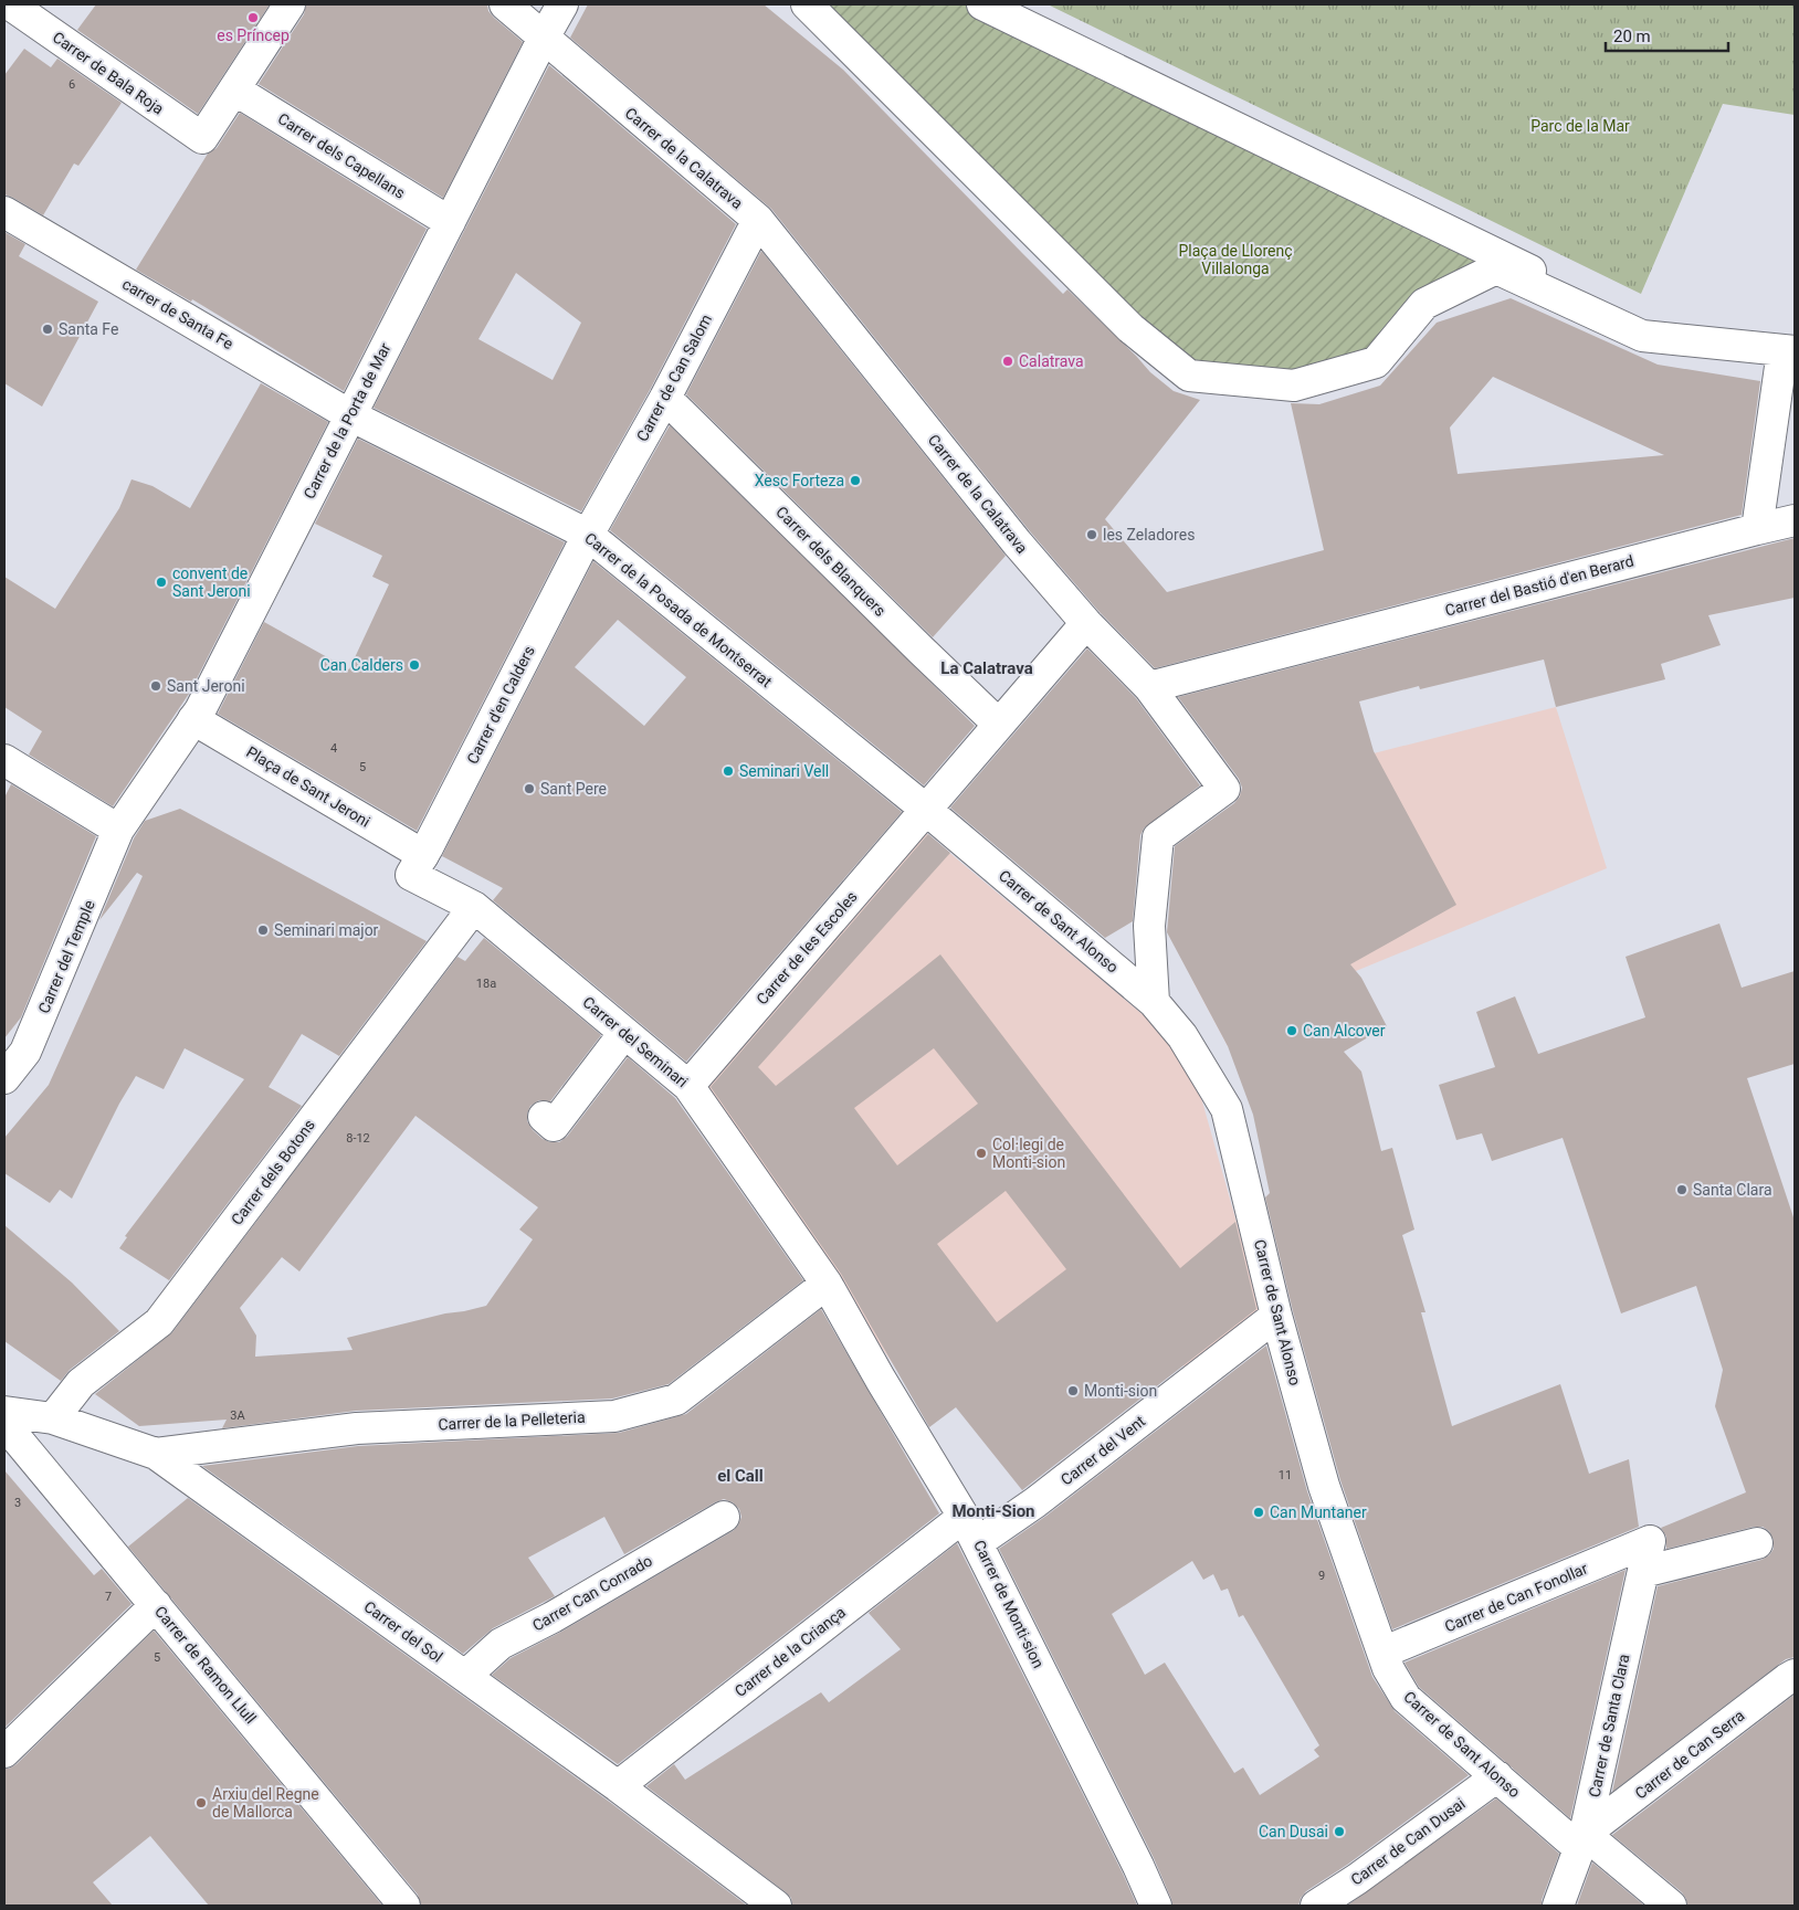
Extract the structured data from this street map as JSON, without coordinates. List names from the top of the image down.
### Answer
{
  "streets": {
    "street": [
      "Carrer de Bala Roja",
      "Carrer dels Capellans",
      "Carrer de la Calatrava",
      "carrer de Santa Fe",
      "Carrer de Can Salom",
      "Carrer de la Porta de Mar",
      "Carrer dels Blanquers",
      "Carrer del Bastió d'en Berard",
      "Carrer de la Posada de Montserrat",
      "Carrer d'en Calders",
      "Plaça de Sant Jeroni",
      "Carrer de Sant Alonso",
      "Carrer de les Escoles",
      "Carrer del Temple",
      "Carrer del Seminari",
      "Carrer dels Botons",
      "Carrer de la Pelleteria",
      "Carrer del Vent",
      "Carrer Can Conrado",
      "Carrer de Can Fonollar",
      "Carrer de Monti-sion",
      "Carrer del Sol",
      "Carrer de la Criança",
      "Carrer de Ramon Llull",
      "Carrer de Santa Clara",
      "Carrer de Can Serra",
      "Carrer de Can Dusai"
    ]
  },
  "crossings": [
    ["Carrer de Bala Roja", "Carrer dels Capellans"],
    ["Carrer dels Capellans", "Carrer de la Porta de Mar"],
    ["Carrer de la Calatrava", "Carrer de Can Salom"],
    ["Carrer de la Calatrava", "Carrer de la Porta de Mar"],
    ["Carrer de la Calatrava", "Carrer del Bastió d'en Berard"],
    ["Carrer de la Calatrava", "Carrer de Sant Alonso"],
    ["Carrer de la Calatrava", "Carrer de les Escoles"],
    ["carrer de Santa Fe", "Carrer de la Porta de Mar"],
    ["carrer de Santa Fe", "Carrer de la Posada de Montserrat"],
    ["Carrer de Can Salom", "Carrer dels Blanquers"],
    ["Carrer de Can Salom", "Carrer de la Posada de Montserrat"],
    ["Carrer de Can Salom", "Carrer d'en Calders"],
    ["Carrer de la Porta de Mar", "Carrer de la Posada de Montserrat"],
    ["Carrer de la Porta de Mar", "Plaça de Sant Jeroni"],
    ["Carrer de la Porta de Mar", "Carrer del Temple"],
    ["Carrer dels Blanquers", "Carrer de les Escoles"],
    ["Carrer de la Posada de Montserrat", "Carrer d'en Calders"],
    ["Carrer de la Posada de Montserrat", "Carrer de Sant Alonso"],
    ["Carrer de la Posada de Montserrat", "Carrer de les Escoles"],
    ["Carrer d'en Calders", "Plaça de Sant Jeroni"],
    ["Plaça de Sant Jeroni", "Carrer del Seminari"],
    ["Plaça de Sant Jeroni", "Carrer dels Botons"],
    ["Carrer de Sant Alonso", "Carrer de les Escoles"],
    ["Carrer de Sant Alonso", "Carrer del Vent"],
    ["Carrer de Sant Alonso", "Carrer de Can Fonollar"],
    ["Carrer de Sant Alonso", "Carrer de Santa Clara"],
    ["Carrer de Sant Alonso", "Carrer de Can Serra"],
    ["Carrer de Sant Alonso", "Carrer de Can Dusai"],
    ["Carrer de les Escoles", "Carrer del Seminari"],
    ["Carrer del Seminari", "Carrer dels Botons"],
    ["Carrer del Seminari", "Carrer de la Pelleteria"],
    ["Carrer del Seminari", "Carrer de Monti-sion"],
    ["Carrer dels Botons", "Carrer del Sol"],
    ["Carrer de la Pelleteria", "Carrer de Monti-sion"],
    ["Carrer de la Pelleteria", "Carrer del Sol"],
    ["Carrer del Vent", "Carrer de Monti-sion"],
    ["Carrer Can Conrado", "Carrer del Sol"],
    ["Carrer de Can Fonollar", "Carrer de Santa Clara"],
    ["Carrer de Monti-sion", "Carrer de la Criança"],
    ["Carrer del Sol", "Carrer de la Criança"],
    ["Carrer de Santa Clara", "Carrer de Can Serra"]
  ],
  "districts": ["La Calatrava", "el Call", "Monti-Sion"],
  "parks": ["Parc de la Mar", "Plaça de Llorenç Villalonga"],
  "places": [
    "es Príncep",
    "Santa Fe",
    "Calatrava",
    "Xesc Forteza",
    "les Zeladores",
    "convent de Sant Jeroni",
    "Can Calders",
    "Sant Jeroni",
    "Seminari Vell",
    "Sant Pere",
    "Seminari major",
    "Can Alcover",
    "Col·legi de Monti-sion",
    "Santa Clara",
    "Monti-sion",
    "Can Muntaner",
    "Arxiu del Regne de Mallorca",
    "Can Dusai"
  ],
  "house_numbers": [
    "6",
    "4",
    "5",
    "18a",
    "8-12",
    "3A",
    "11",
    "3",
    "9",
    "7",
    "5"
  ],
  "scale_bar": "20 m"
}
